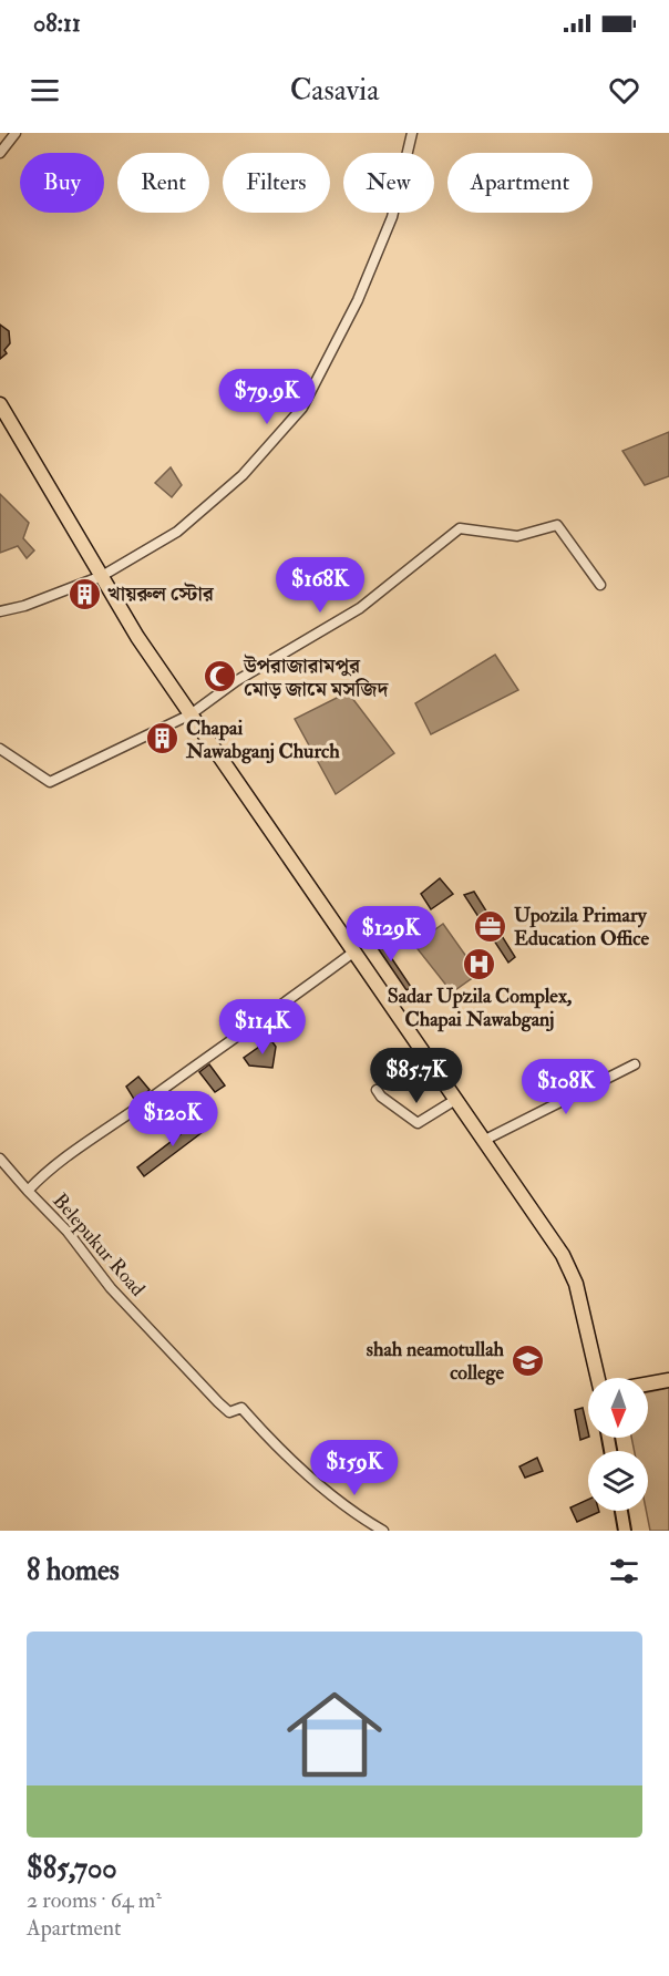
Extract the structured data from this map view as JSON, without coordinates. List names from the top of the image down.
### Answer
{
  "streets": {
    "street": ["Belepukur Road"]
  },
  "places": {
    "building": ["খায়রুল স্টোর", "Chapai Nawabganj Church"],
    "mosque": ["উপরাজারামপুর মোড় জামে মসজিদ"],
    "office": ["Upozila Primary Education Office"],
    "hospital": ["Sadar Upzila Complex, Chapai Nawabganj"],
    "school or university": ["shah neamotullah college"]
  },
  "north": "bottom",
  "page": {
    "status": "08:11",
    "header": "Casavia",
    "chip": [
      "Buy",
      "Rent",
      "Filters",
      "New",
      "Apartment"
    ],
    "price": [
      "$79.9K",
      "$168K",
      "$129K",
      "$114K",
      "$85.7K",
      "$108K",
      "$120K",
      "$159K"
    ],
    "heading": "8 homes",
    "list": [
      {
        "name": "$85,700",
        "note": "2 rooms · 64 m² · Apartment"
      }
    ]
  }
}
